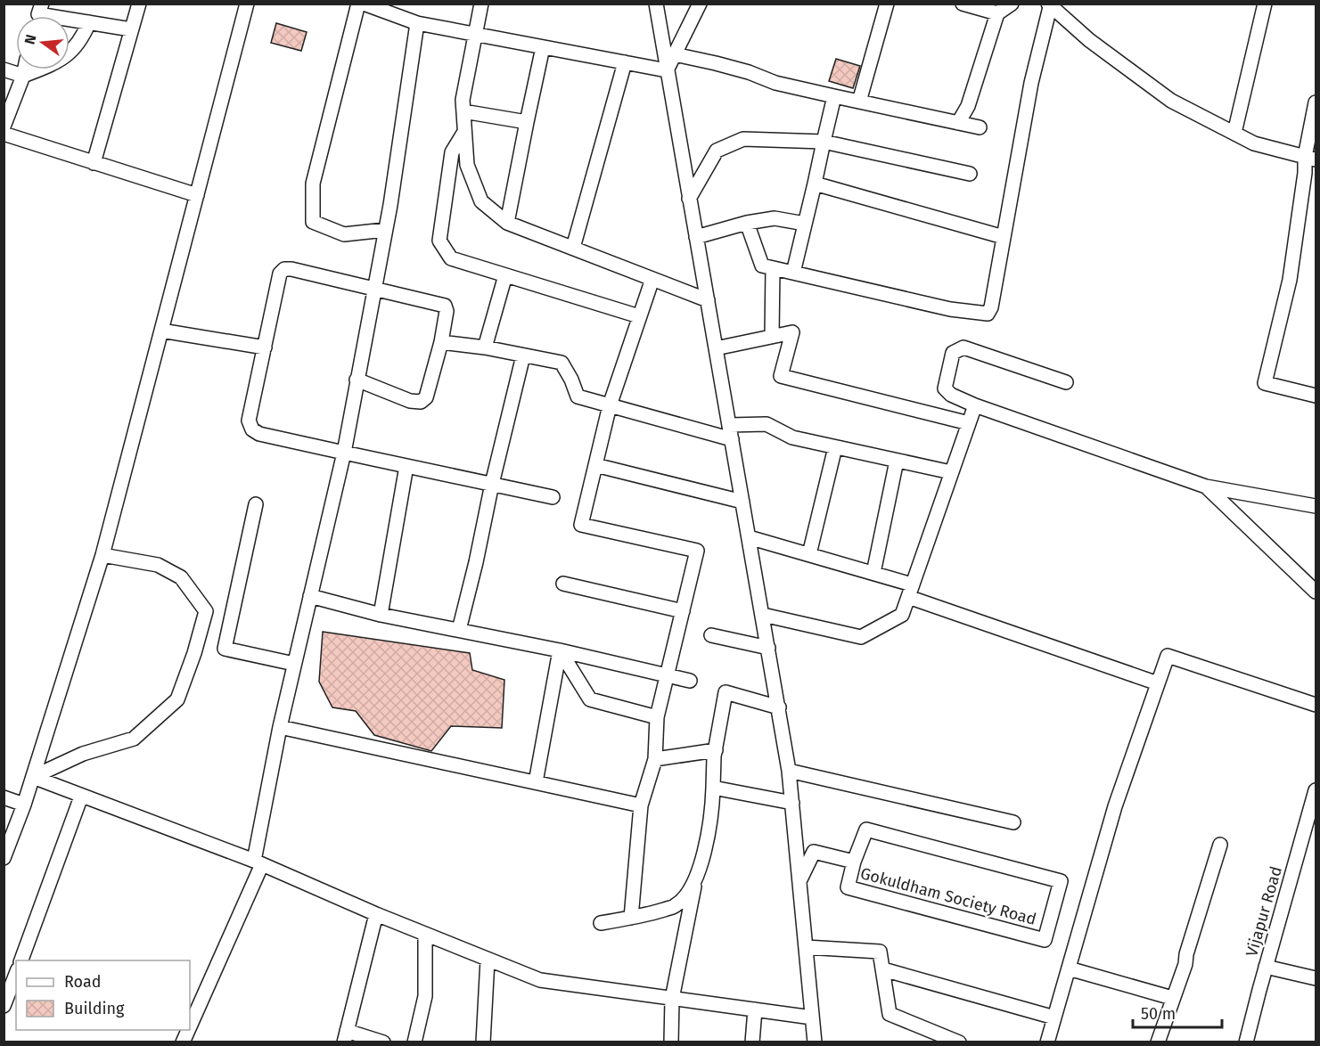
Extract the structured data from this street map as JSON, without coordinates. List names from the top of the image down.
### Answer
{
  "streets": {
    "street": ["Gokuldham Society Road", "Vijapur Road"]
  },
  "legend": ["Road", "Building"],
  "scale_bar": "50 m",
  "north": "left"
}
